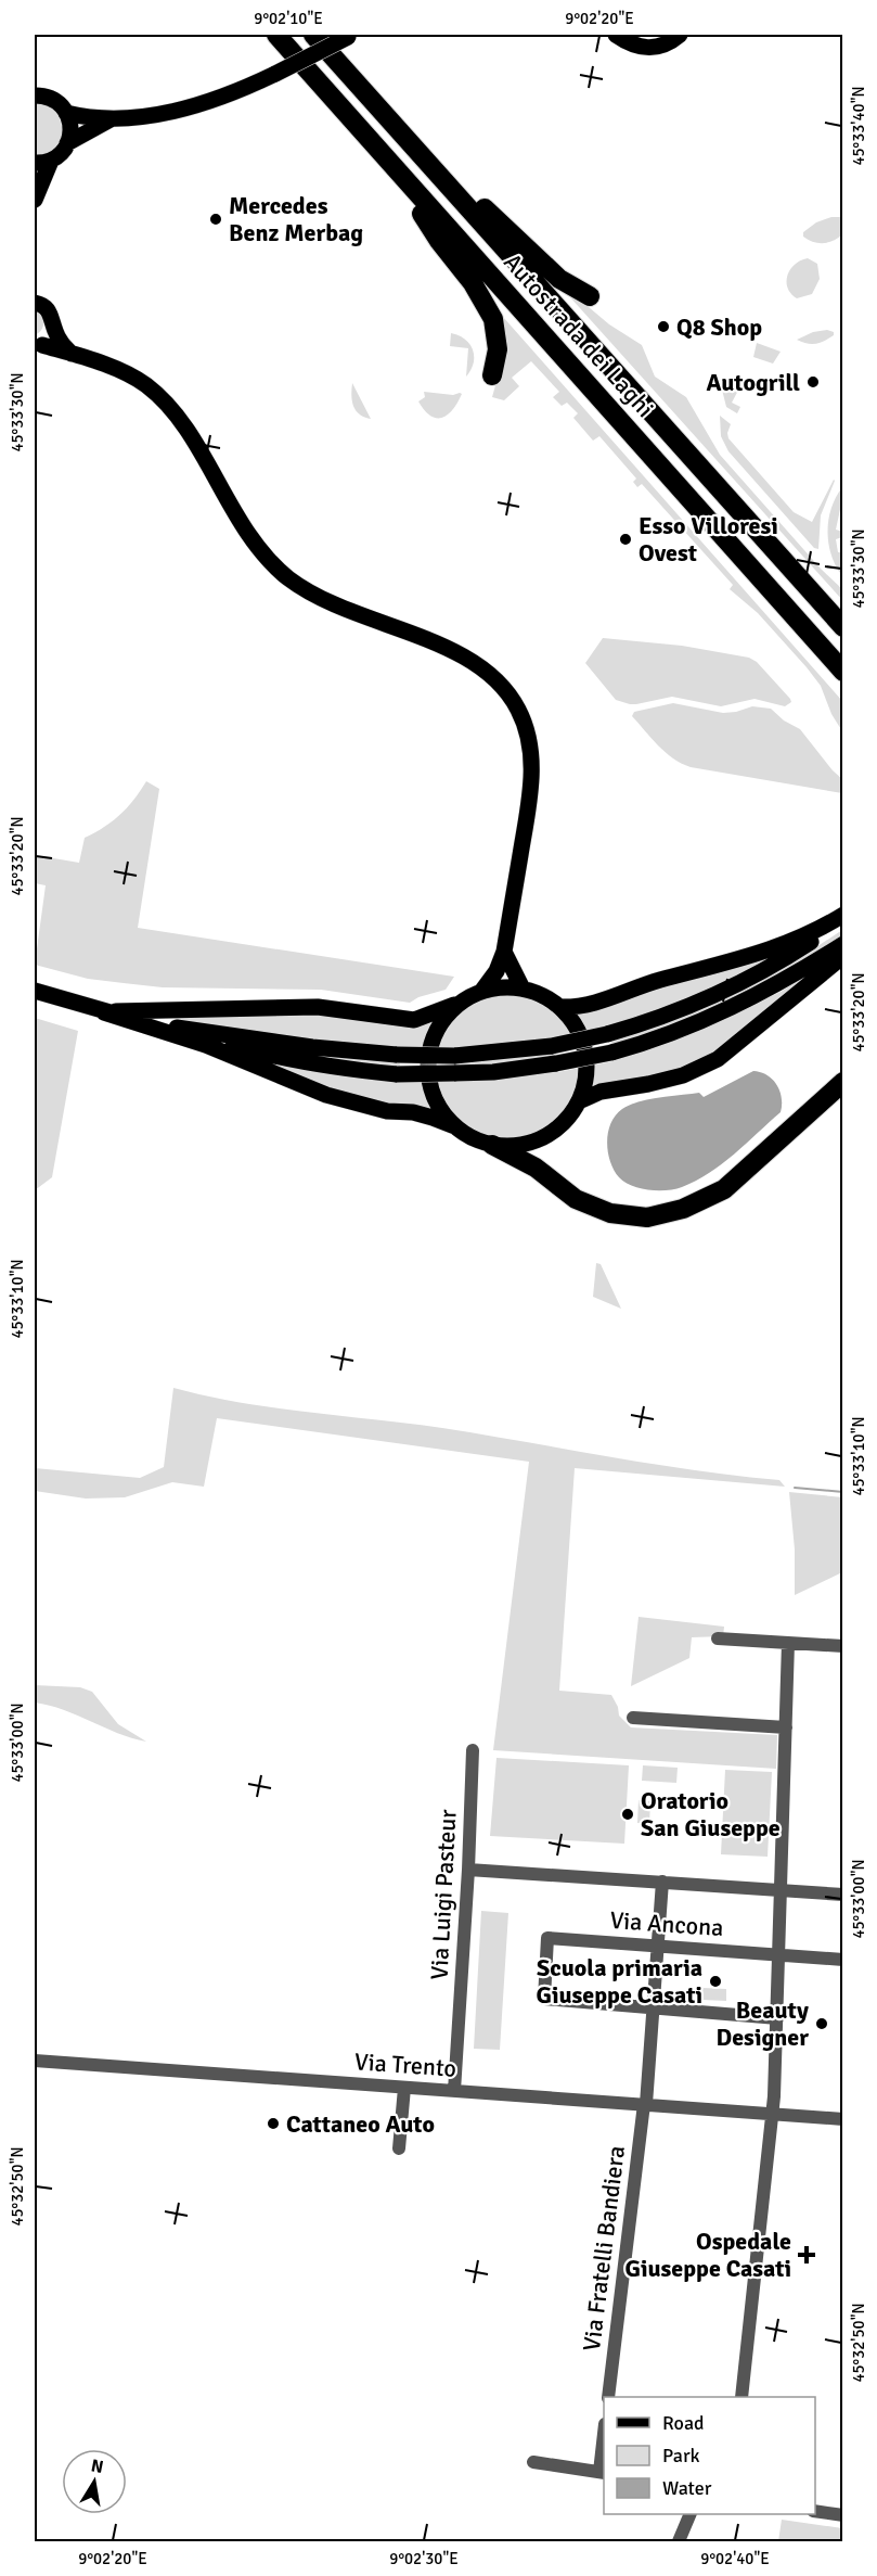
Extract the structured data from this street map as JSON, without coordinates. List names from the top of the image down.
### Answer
{
  "streets": {
    "highway": ["Autostrada dei Laghi"],
    "street": [
      "Via Luigi Pasteur",
      "Via Ancona",
      "Via Trento",
      "Via Fratelli Bandiera"
    ]
  },
  "crossings": [
    ["Via Luigi Pasteur", "Via Trento"],
    ["Via Ancona", "Via Fratelli Bandiera"],
    ["Via Trento", "Via Fratelli Bandiera"]
  ],
  "places": {
    "other": [
      "Mercedes Benz Merbag",
      "Q8 Shop",
      "Autogrill",
      "Esso Villoresi Ovest",
      "Oratorio San Giuseppe",
      "Scuola primaria Giuseppe Casati",
      "Beauty Designer",
      "Cattaneo Auto"
    ],
    "health": ["Ospedale Giuseppe Casati"]
  },
  "legend": ["Road", "Park", "Water"],
  "north": "top",
  "coordinates": [
    "9°02'10\"E",
    "9°02'20\"E",
    "45°33'40\"N",
    "45°33'30\"N",
    "45°33'20\"N",
    "45°33'10\"N",
    "45°33'00\"N",
    "45°32'50\"N",
    "9°02'30\"E",
    "9°02'40\"E"
  ]
}
